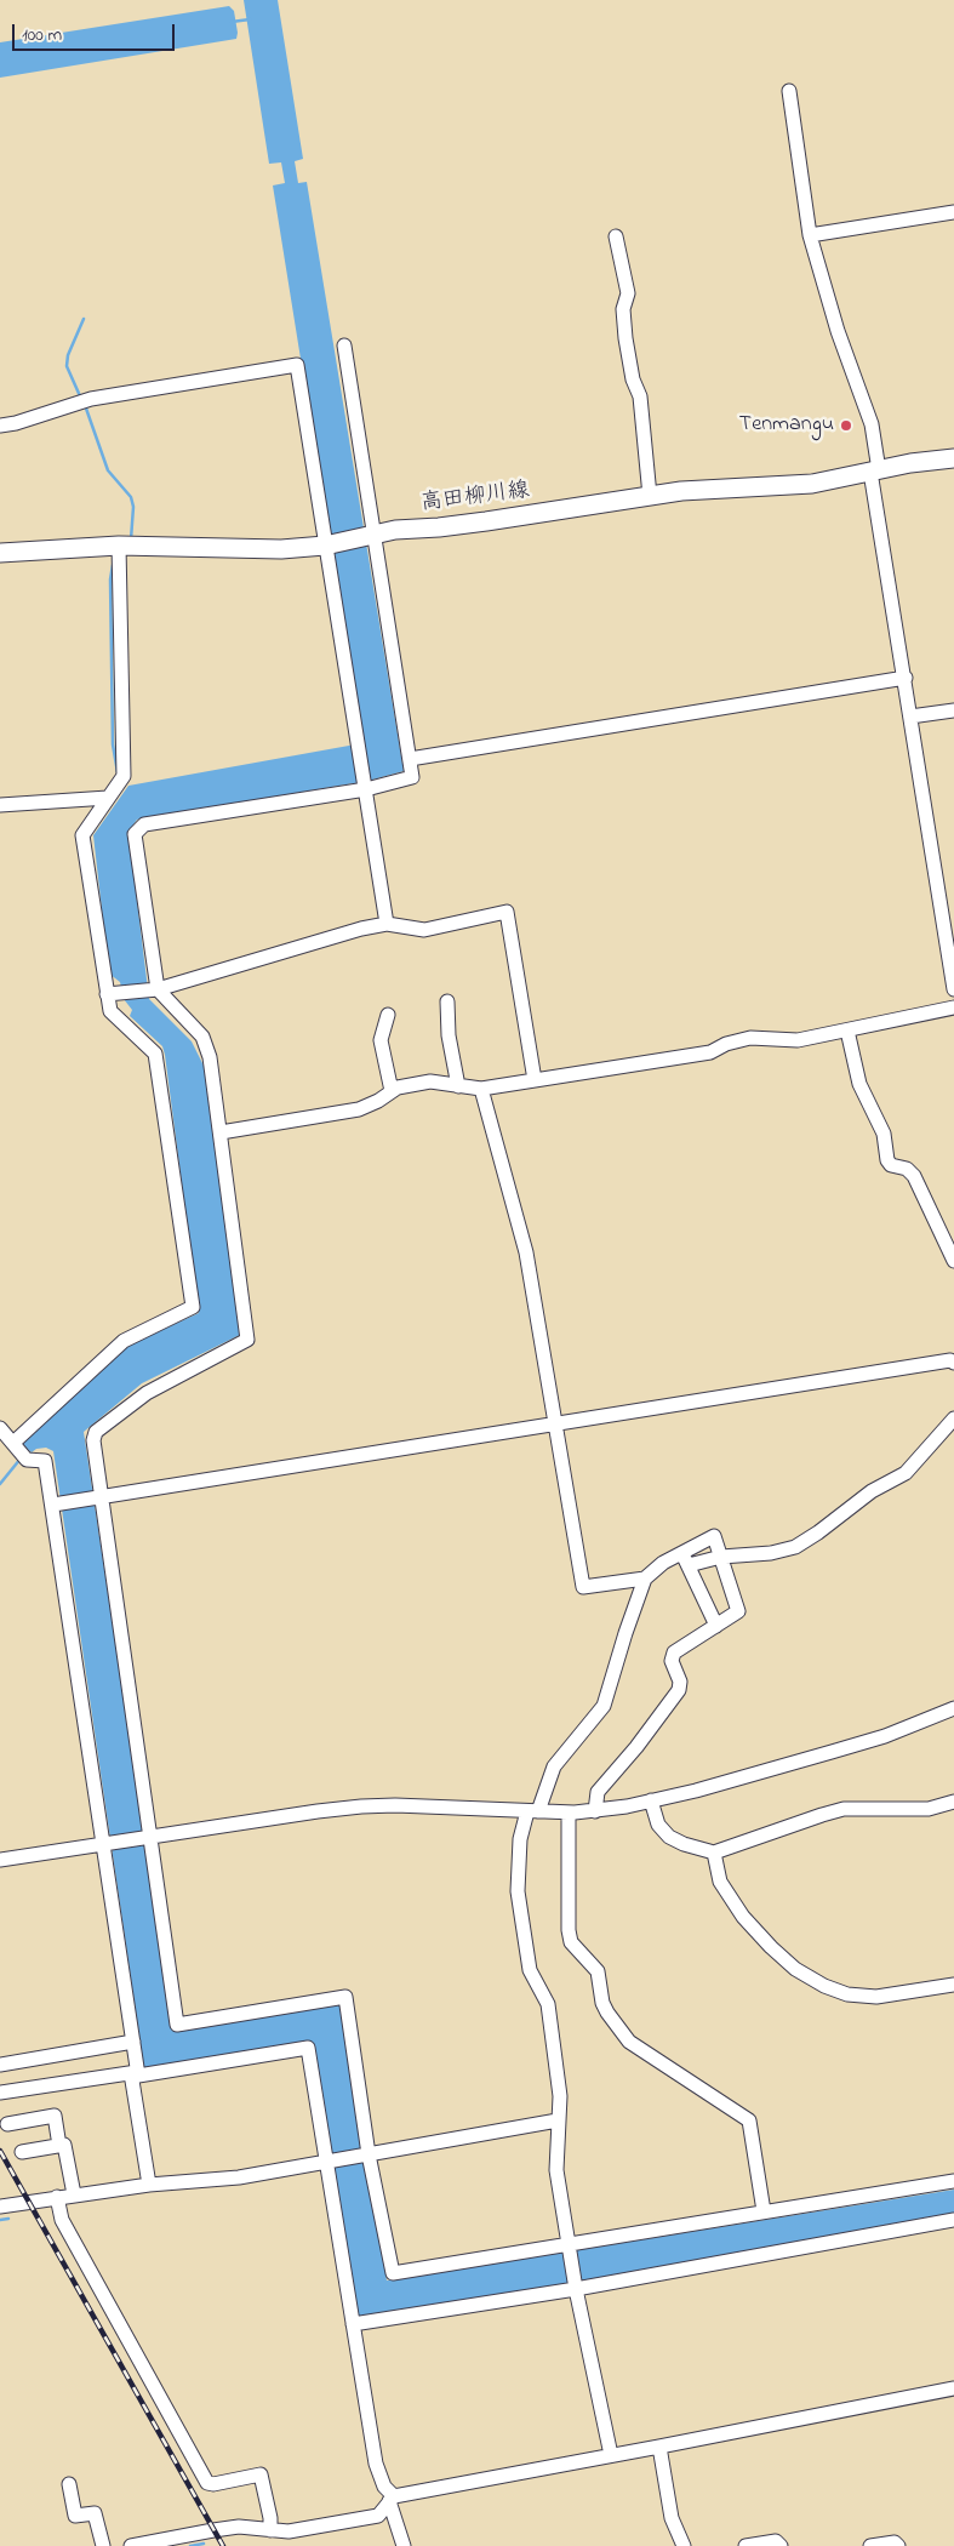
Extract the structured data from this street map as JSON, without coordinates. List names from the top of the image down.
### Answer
{
  "streets": {
    "main road": ["高田柳川線"]
  },
  "places": ["Tenmangu"],
  "scale_bar": "100 m"
}
